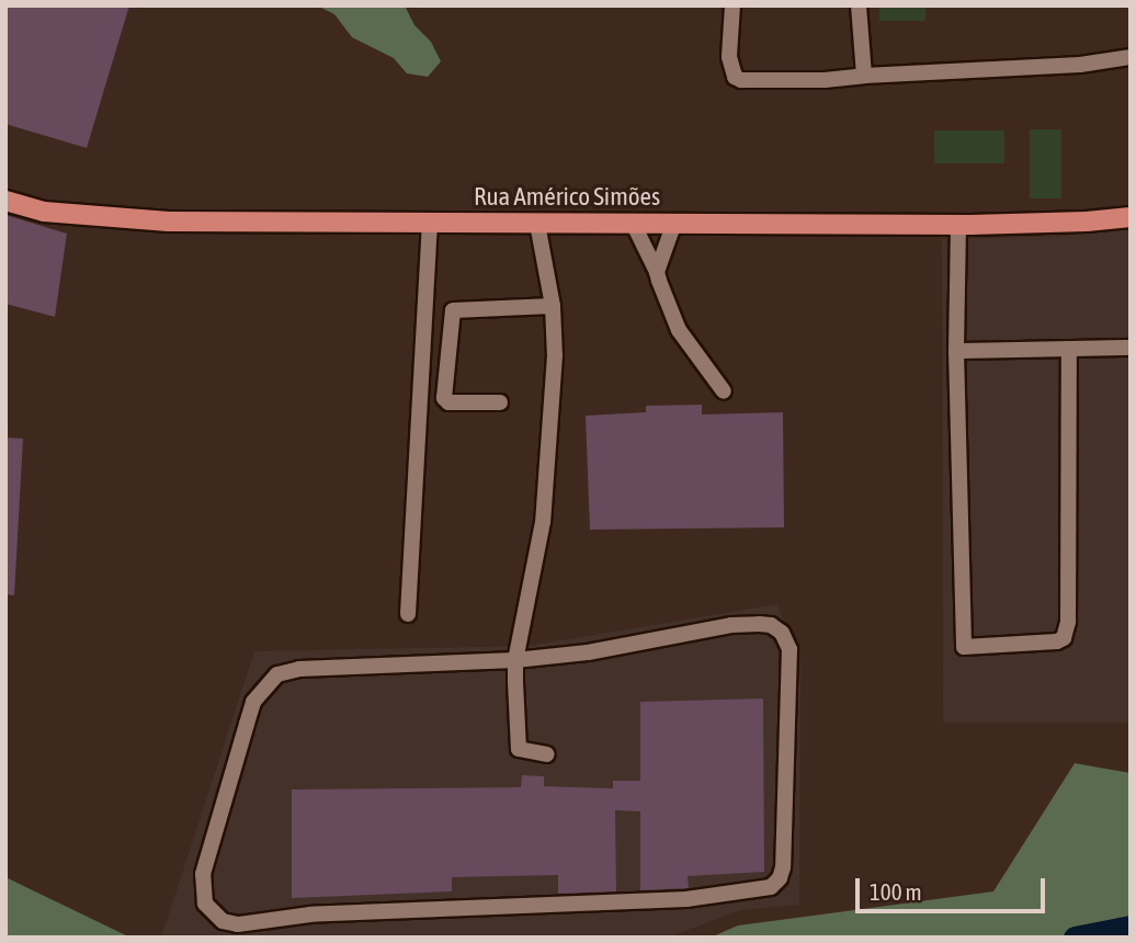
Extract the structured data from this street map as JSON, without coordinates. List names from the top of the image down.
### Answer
{
  "streets": {
    "main road": ["Rua Américo Simões"]
  },
  "scale_bar": "100 m"
}
